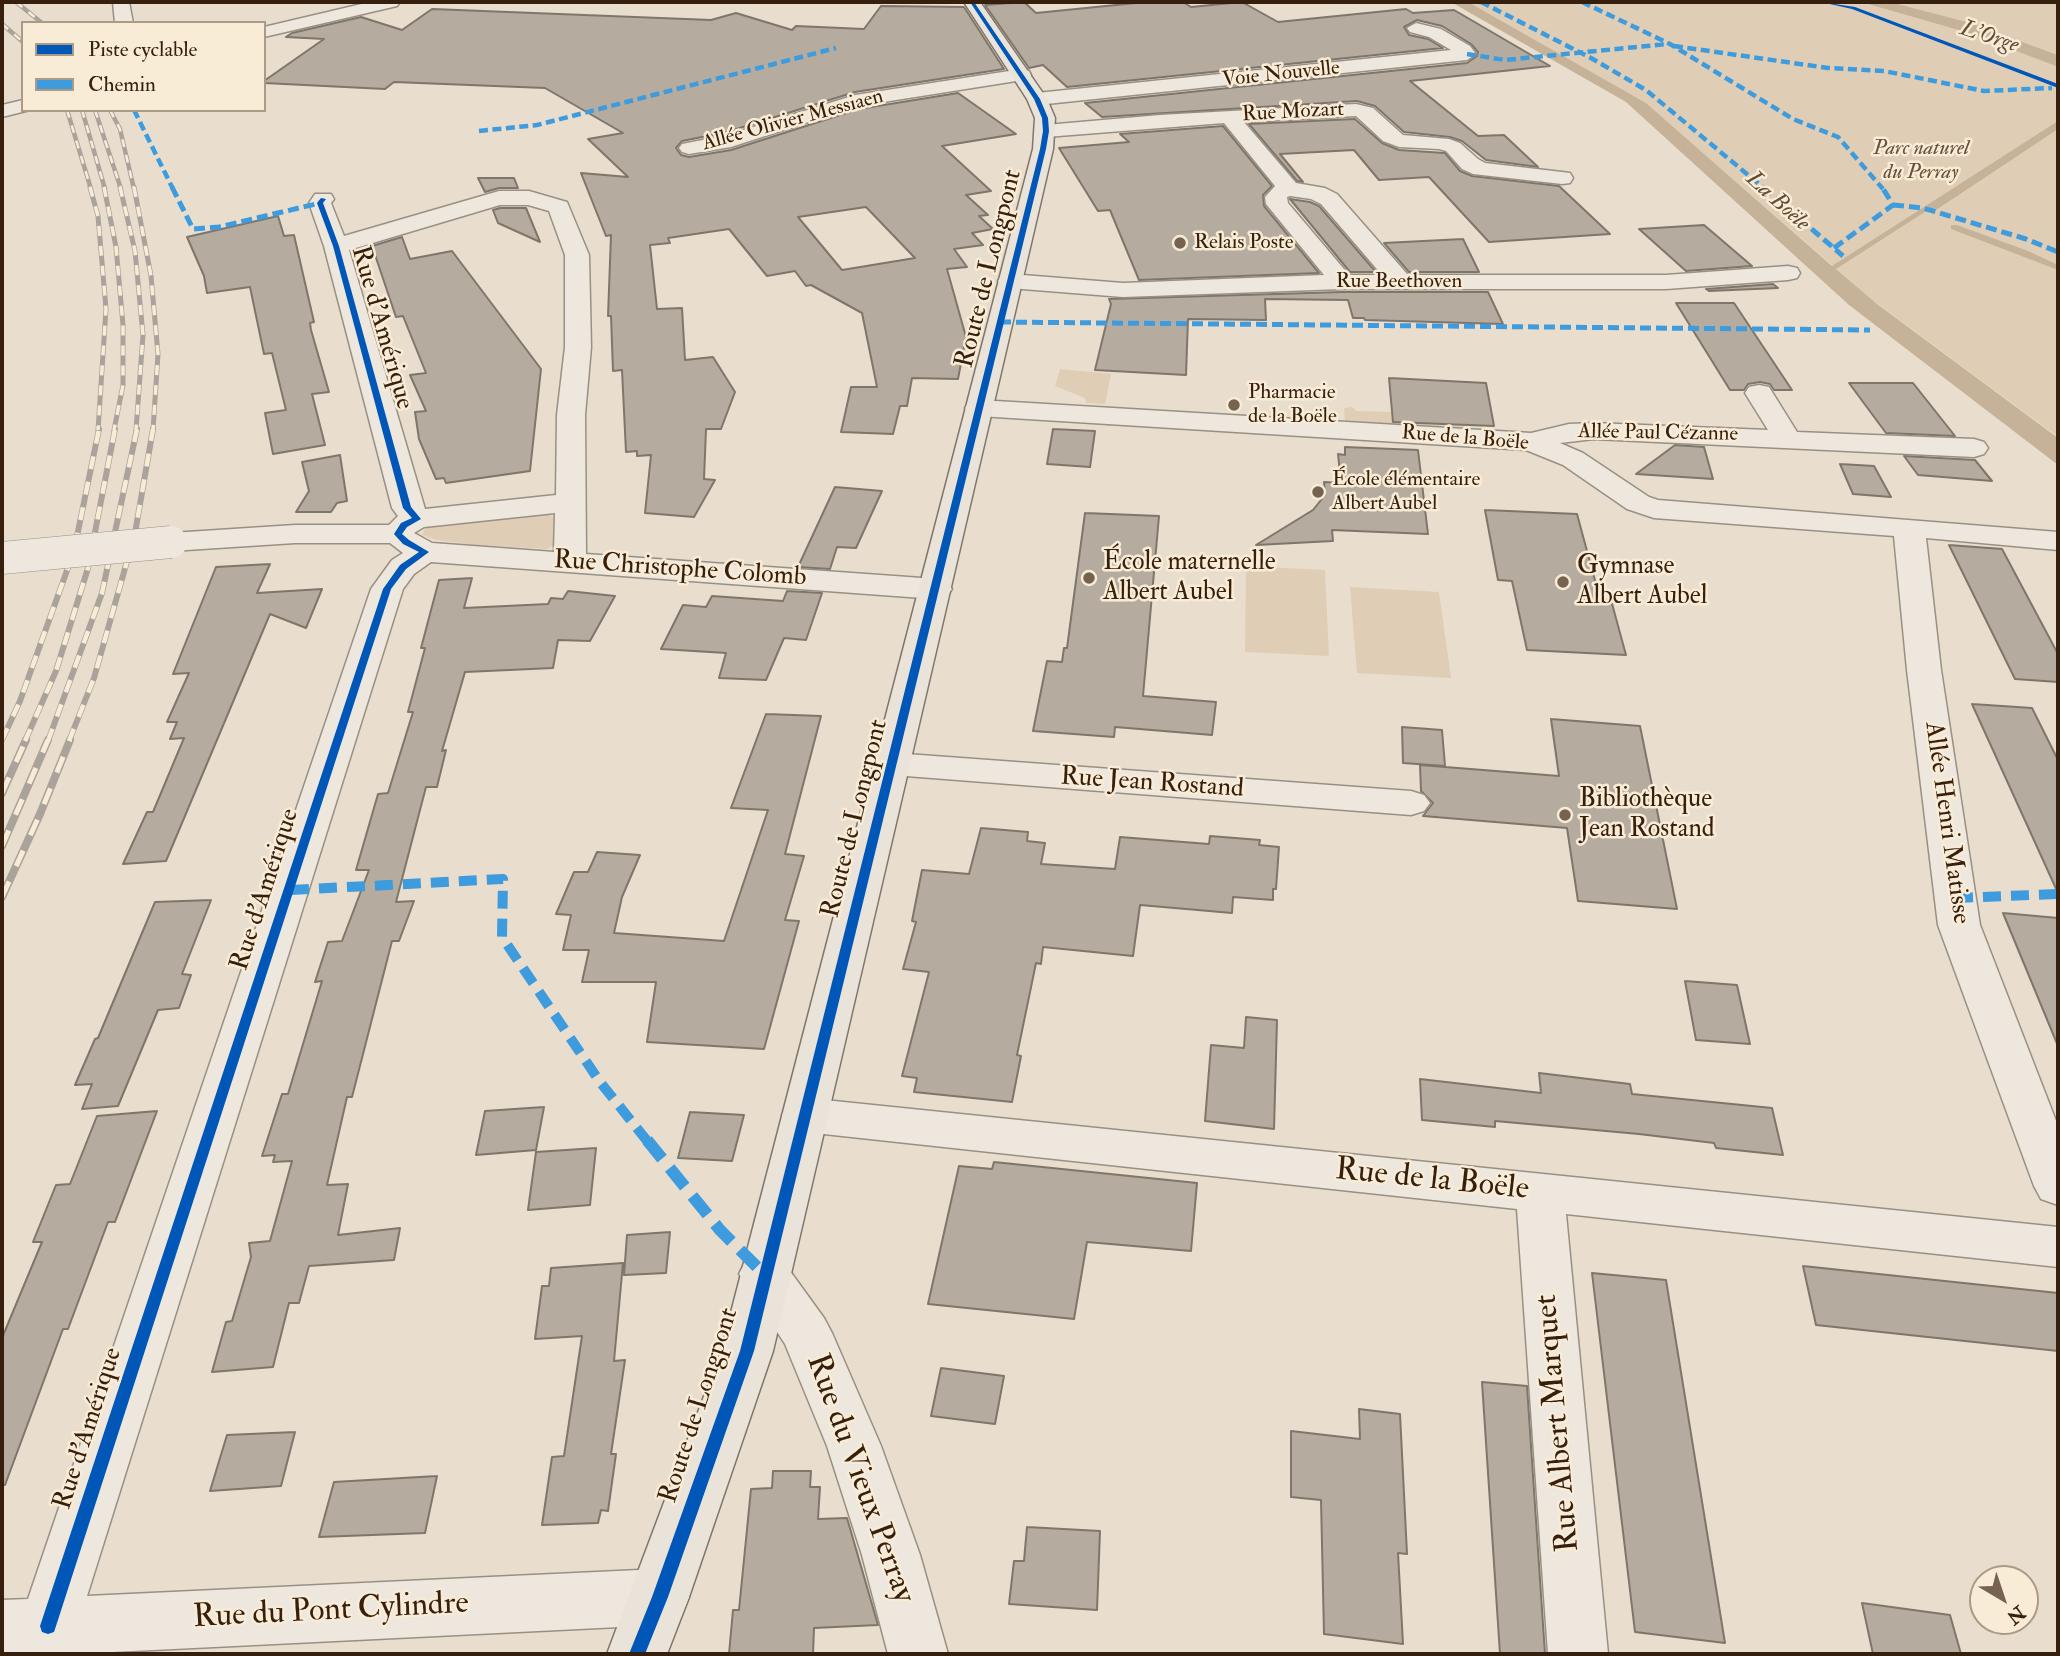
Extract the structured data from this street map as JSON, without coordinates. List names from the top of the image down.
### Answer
{
  "streets": {
    "main road": ["Route de Longpont"],
    "street": [
      "Voie Nouvelle",
      "Rue Mozart",
      "Allée Olivier Messiaen",
      "Rue Beethoven",
      "Rue d'Amérique",
      "Allée Paul Cézanne",
      "Rue de la Boële",
      "Rue Christophe Colomb",
      "Rue Jean Rostand",
      "Allée Henri Matisse",
      "Rue Albert Marquet",
      "Rue du Vieux Perray",
      "Rue du Pont Cylindre"
    ]
  },
  "crossings": [
    ["Voie Nouvelle", "Rue Mozart"],
    ["Voie Nouvelle", "Allée Olivier Messiaen"],
    ["Voie Nouvelle", "Route de Longpont"],
    ["Rue Mozart", "Allée Olivier Messiaen"],
    ["Rue Mozart", "Route de Longpont"],
    ["Allée Olivier Messiaen", "Route de Longpont"],
    ["Route de Longpont", "Rue Beethoven"],
    ["Route de Longpont", "Rue de la Boële"],
    ["Route de Longpont", "Rue Christophe Colomb"],
    ["Route de Longpont", "Rue Jean Rostand"],
    ["Route de Longpont", "Rue du Vieux Perray"],
    ["Route de Longpont", "Rue du Pont Cylindre"],
    ["Rue d'Amérique", "Rue Christophe Colomb"],
    ["Rue d'Amérique", "Rue du Pont Cylindre"],
    ["Allée Paul Cézanne", "Rue de la Boële"],
    ["Rue de la Boële", "Allée Henri Matisse"],
    ["Rue de la Boële", "Rue Albert Marquet"]
  ],
  "water": ["L'Orge", "La Boële"],
  "parks": ["Parc naturel du Perray"],
  "places": [
    "Relais Poste",
    "Pharmacie de la Boële",
    "École élémentaire Albert Aubel",
    "École maternelle Albert Aubel",
    "Gymnase Albert Aubel",
    "Bibliothèque Jean Rostand"
  ],
  "legend": ["Piste cyclable", "Chemin"],
  "north": "bottom right"
}
